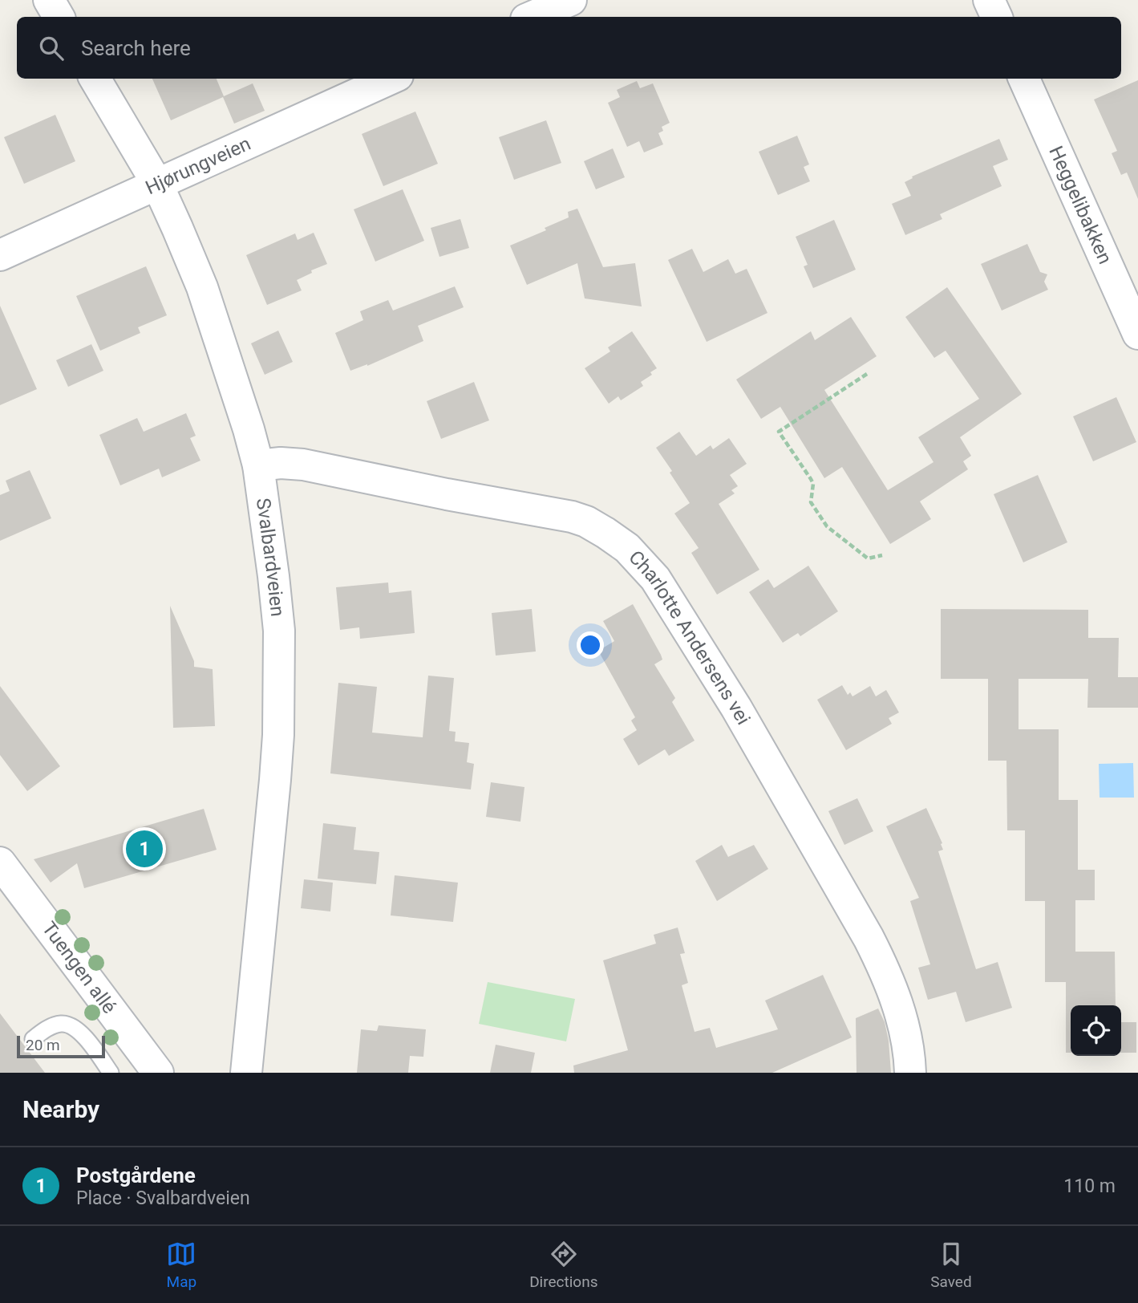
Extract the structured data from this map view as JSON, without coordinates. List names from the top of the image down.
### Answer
{
  "streets": {
    "street": [
      "Hjørungveien",
      "Heggelibakken",
      "Svalbardveien",
      "Charlotte Andersens vei",
      "Tuengen allé"
    ]
  },
  "crossings": [
    ["Hjørungveien", "Svalbardveien"],
    ["Svalbardveien", "Charlotte Andersens vei"]
  ],
  "scale_bar": "20 m",
  "page": {
    "search": "Search here",
    "pins": "1",
    "scale": "20 m",
    "heading": "Nearby",
    "list": [
      {
        "mark": "1",
        "name": "Postgårdene",
        "note": "Place · Svalbardveien",
        "value": "110 m"
      }
    ],
    "nav": ["Map", "Directions", "Saved"]
  }
}
